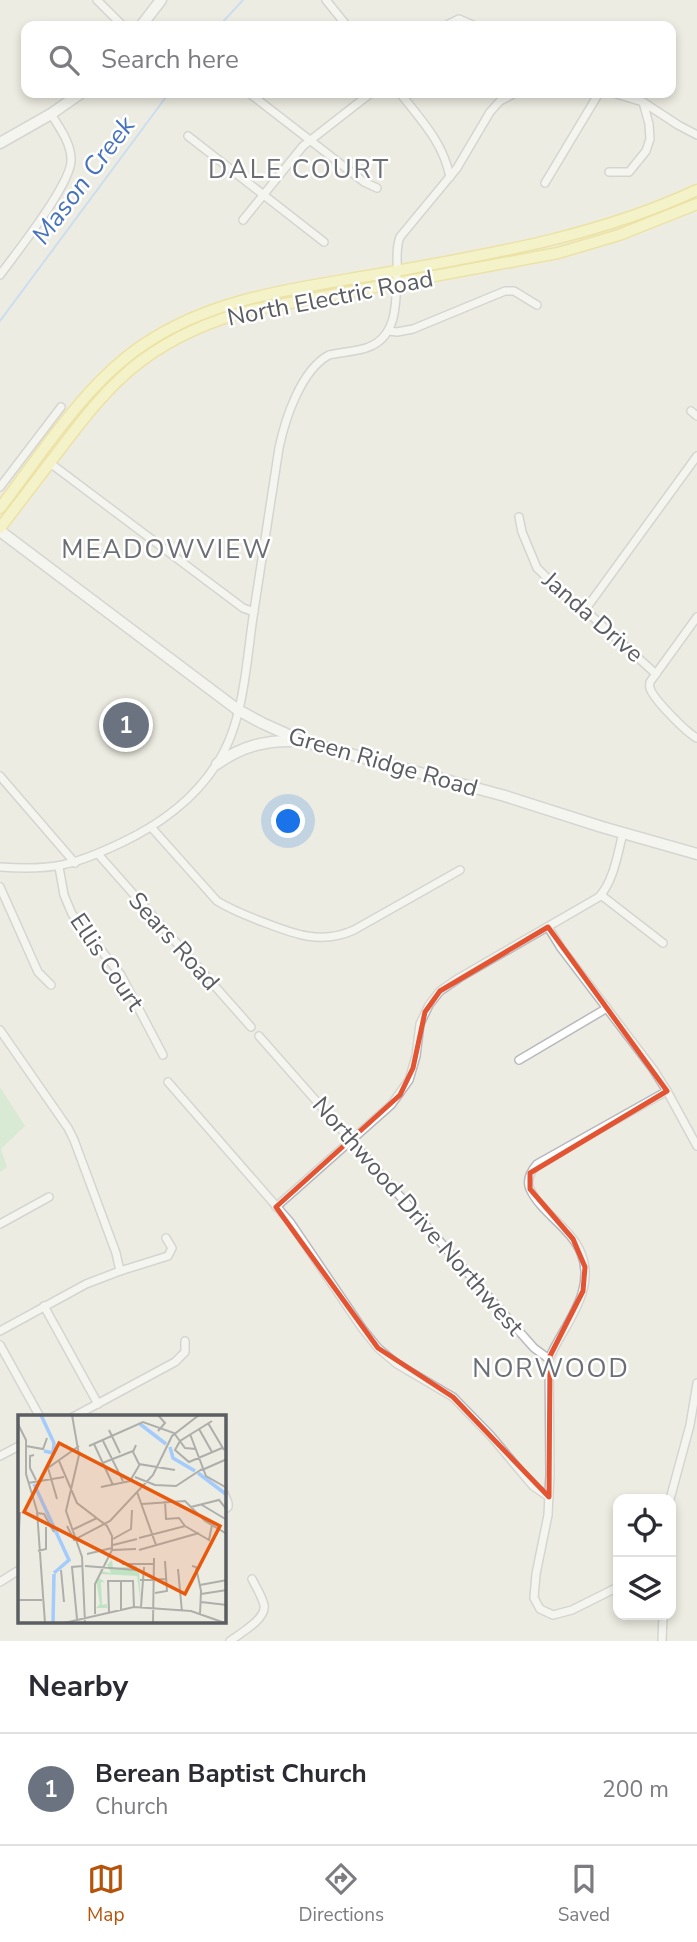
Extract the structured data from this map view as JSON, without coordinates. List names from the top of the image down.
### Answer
{
  "streets": {
    "main road": ["North Electric Road"],
    "street": [
      "Janda Drive",
      "Green Ridge Road",
      "Sears Road",
      "Ellis Court",
      "Northwood Drive Northwest"
    ]
  },
  "crossings": [
    ["North Electric Road", "Green Ridge Road"]
  ],
  "districts": ["DALE COURT", "MEADOWVIEW", "NORWOOD"],
  "water": ["Mason Creek"],
  "page": {
    "search": "Search here",
    "pins": "1",
    "heading": "Nearby",
    "list": [
      {
        "mark": "1",
        "name": "Berean Baptist Church",
        "note": "Church",
        "value": "200 m"
      }
    ],
    "nav": ["Map", "Directions", "Saved"]
  }
}
